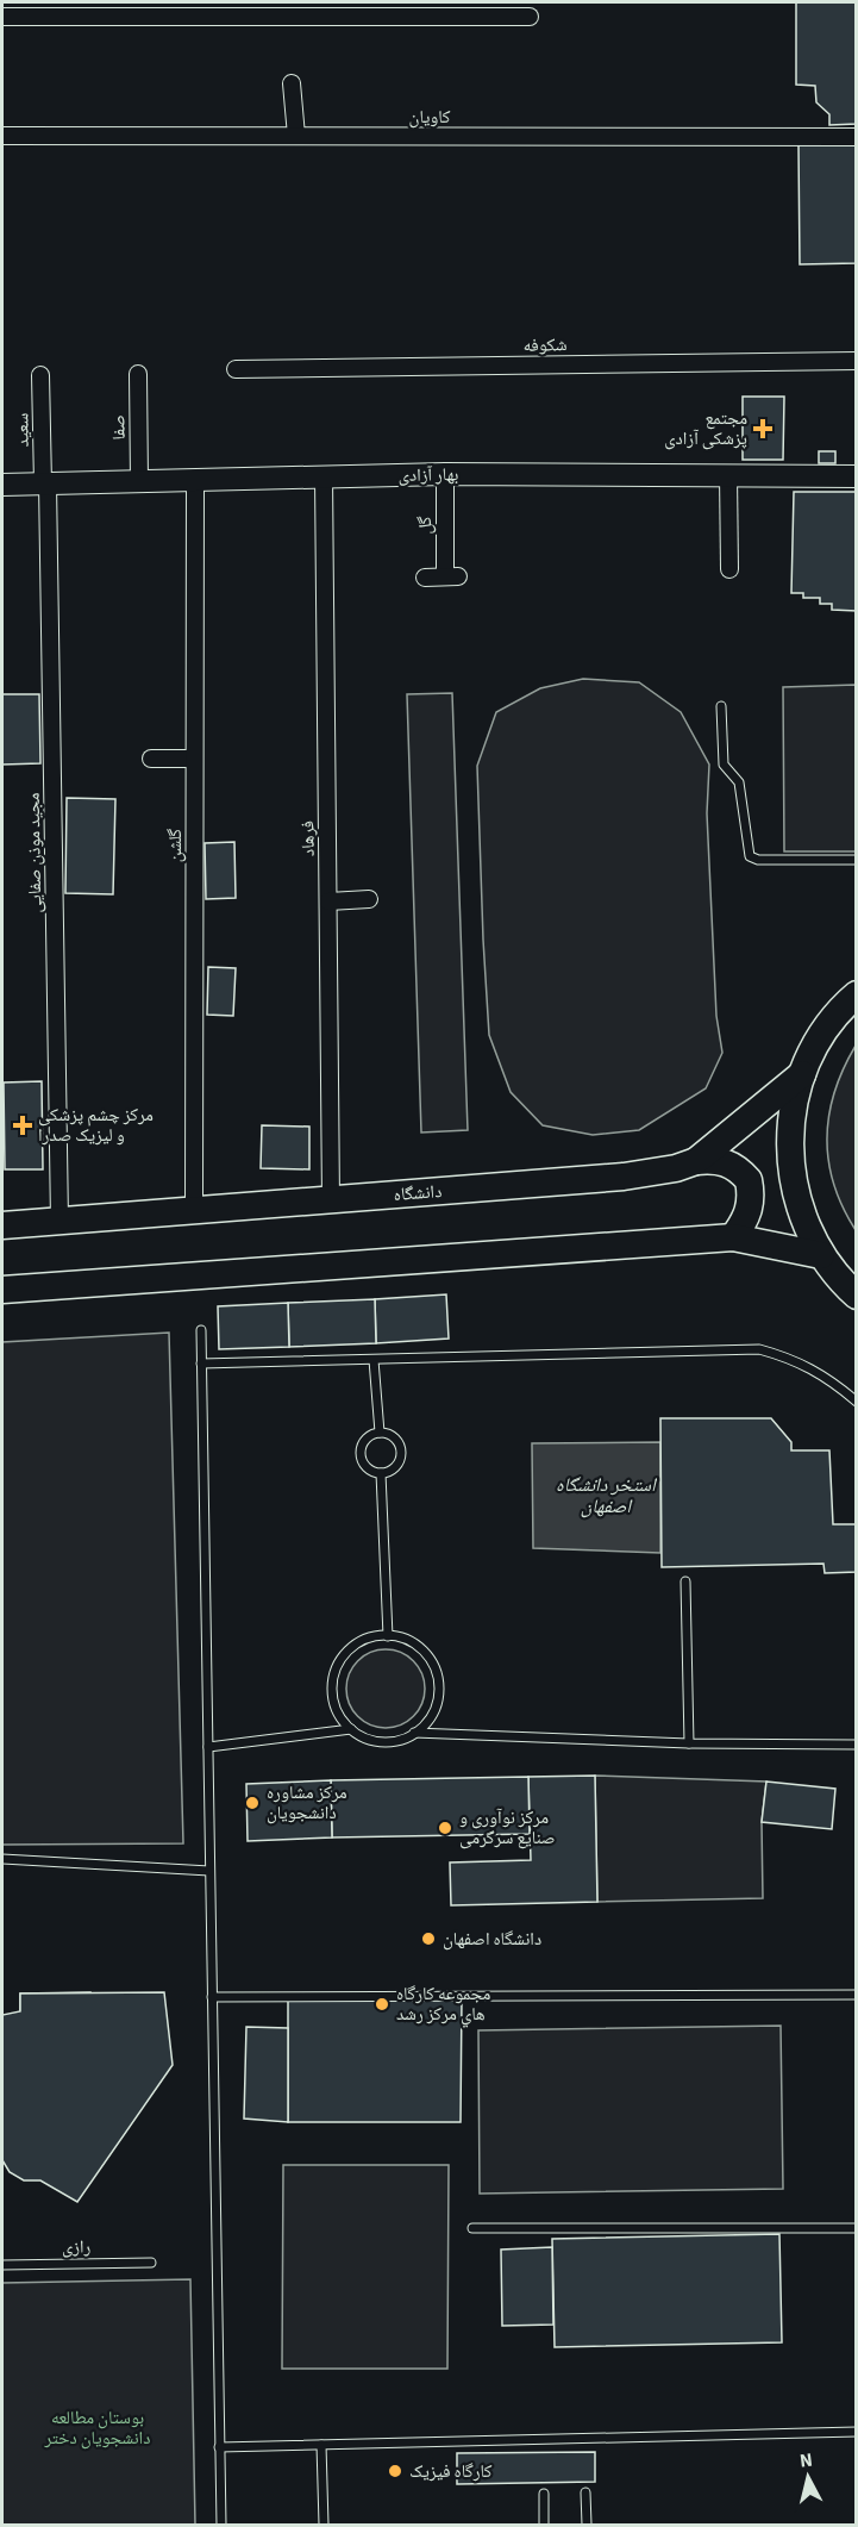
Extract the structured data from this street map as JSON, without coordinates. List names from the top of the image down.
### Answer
{
  "streets": {
    "main road": ["دانشگاه"],
    "street": [
      "کاویان",
      "شکوفه",
      "صفا",
      "سعید",
      "بهار آزادی",
      "گل",
      "فرهاد",
      "گلشن",
      "مجید موذن صفایی"
    ],
    "lane": ["رازی"]
  },
  "crossings": [
    ["صفا", "بهار آزادی"],
    ["سعید", "بهار آزادی"],
    ["سعید", "مجید موذن صفایی"],
    ["بهار آزادی", "گل"],
    ["بهار آزادی", "فرهاد"],
    ["بهار آزادی", "گلشن"],
    ["بهار آزادی", "مجید موذن صفایی"],
    ["فرهاد", "دانشگاه"],
    ["گلشن", "دانشگاه"],
    ["مجید موذن صفایی", "دانشگاه"]
  ],
  "water": ["استخر دانشگاه اصفهان"],
  "parks": ["بوستان مطالعه دانشجویان دختر"],
  "places": {
    "health": ["مجتمع پزشکی آزادی", "مرکز چشم پزشکی و لیزیک صدرا"],
    "other": [
      "مرکز مشاوره دانشجویان",
      "مرکز نوآوری و صنایع سرگرمی",
      "دانشگاه اصفهان",
      "مجموعه کارگاه هاي مرکز رشد",
      "کارگاه فیزیک"
    ]
  },
  "north": "top"
}
